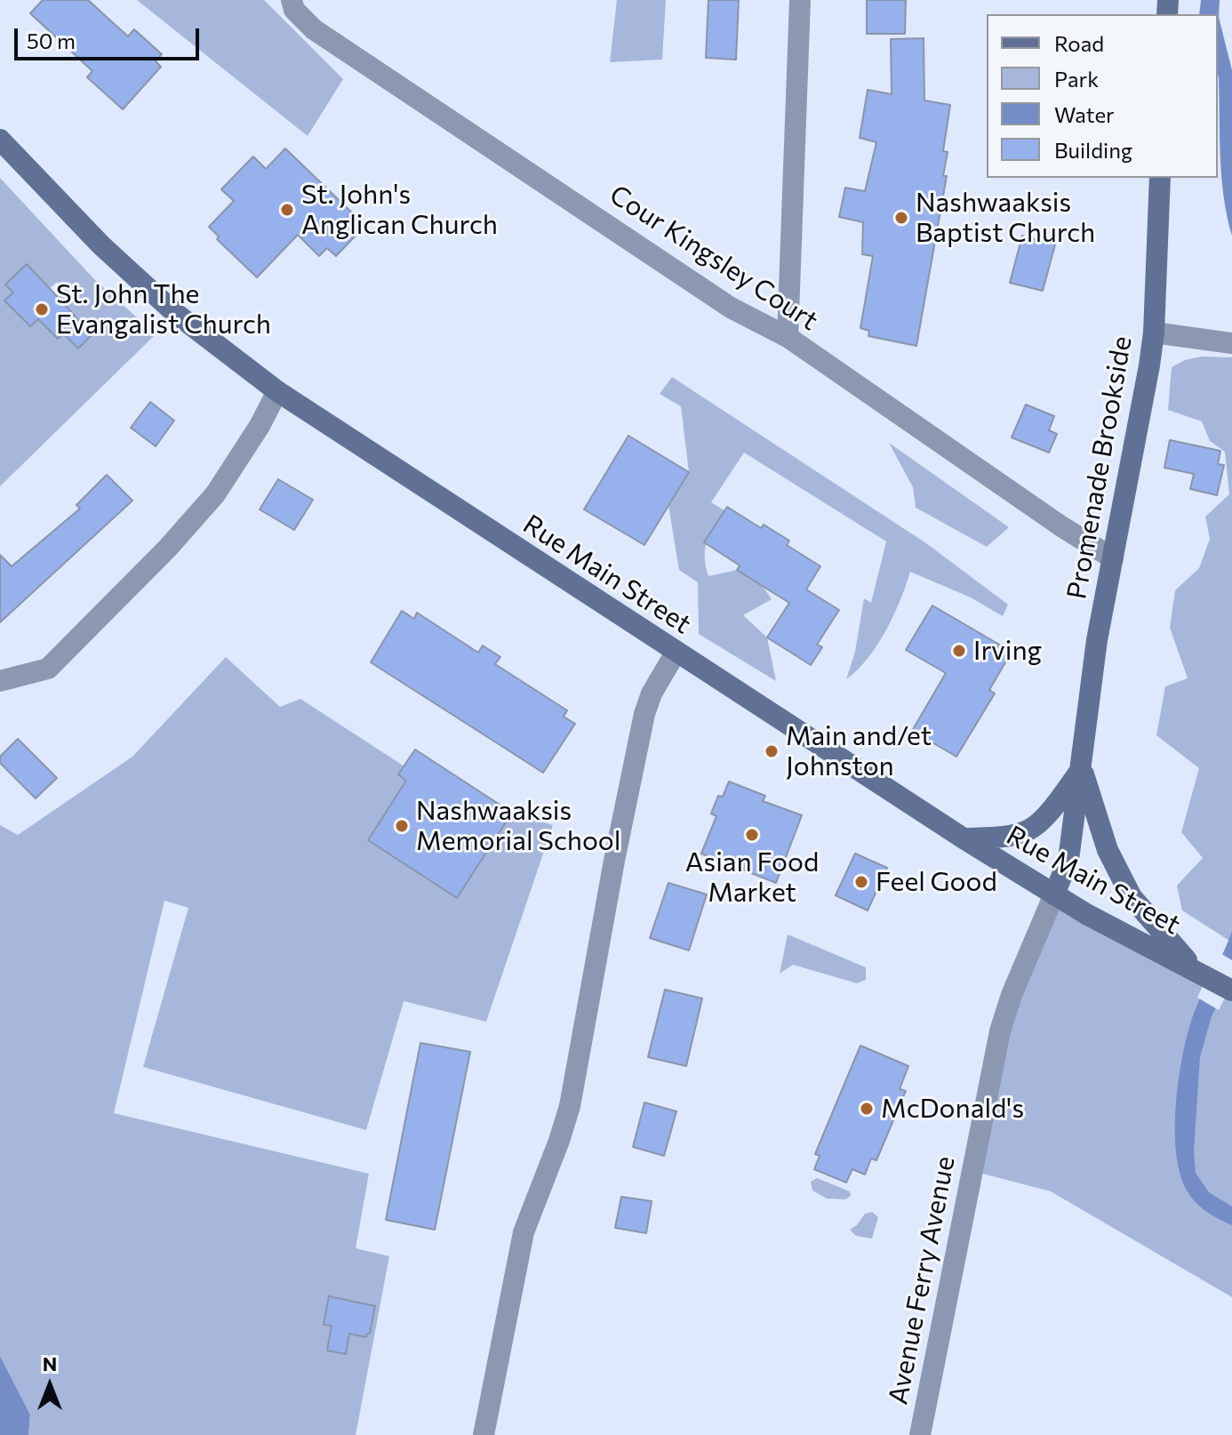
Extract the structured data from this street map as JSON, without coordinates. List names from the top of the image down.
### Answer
{
  "streets": {
    "main road": ["Promenade Brookside", "Rue Main Street"],
    "street": ["Cour Kingsley Court", "Avenue Ferry Avenue"]
  },
  "crossings": [
    ["Cour Kingsley Court", "Promenade Brookside"],
    ["Promenade Brookside", "Rue Main Street"],
    ["Promenade Brookside", "Avenue Ferry Avenue"],
    ["Rue Main Street", "Avenue Ferry Avenue"]
  ],
  "places": [
    "St. John's Anglican Church",
    "Nashwaaksis Baptist Church",
    "St. John The Evangalist Church",
    "Irving",
    "Main and/et Johnston",
    "Nashwaaksis Memorial School",
    "Asian Food Market",
    "Feel Good",
    "McDonald's"
  ],
  "legend": [
    "Road",
    "Park",
    "Water",
    "Building"
  ],
  "scale_bar": "50 m",
  "north": "top"
}
